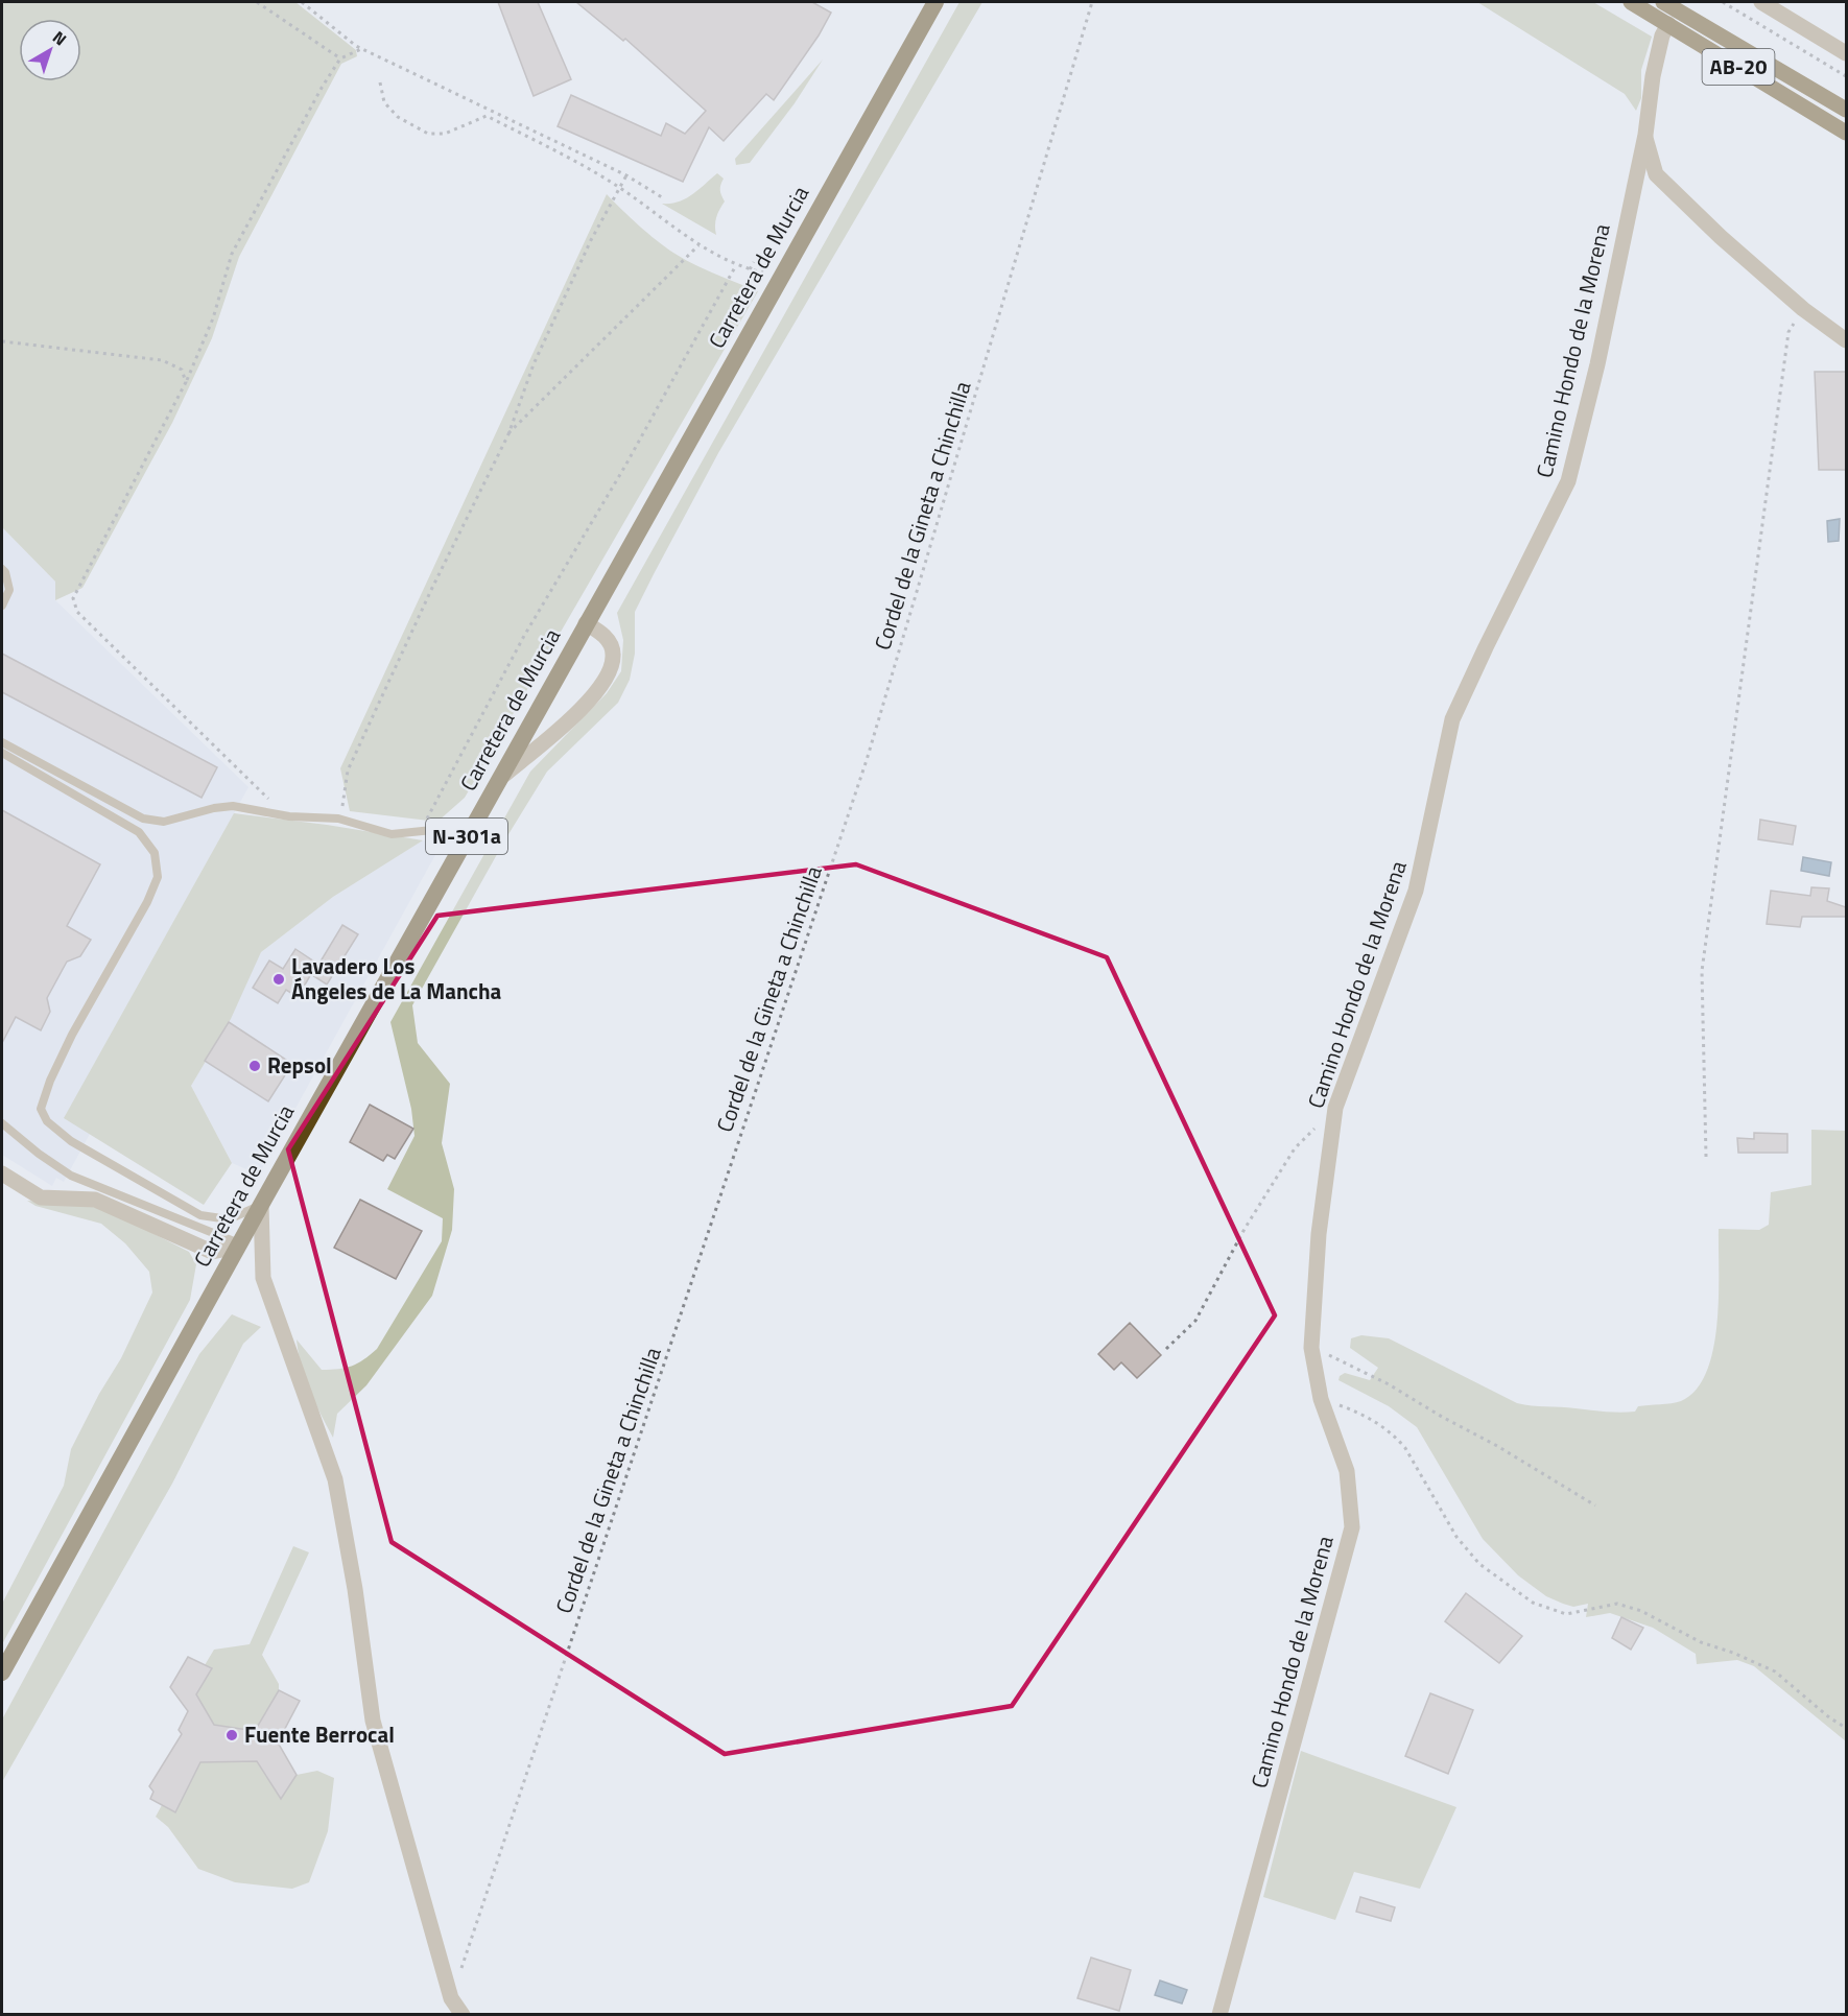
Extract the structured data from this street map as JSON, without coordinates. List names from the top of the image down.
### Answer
{
  "streets": {
    "highway": ["Carretera de Murcia", "N-301a"],
    "main road": ["AB-20"],
    "street": ["Camino Hondo de la Morena"],
    "path": ["Cordel de la Gineta a Chinchilla"]
  },
  "crossings": [
    ["AB-20", "Camino Hondo de la Morena"]
  ],
  "places": ["Lavadero Los Ángeles de La Mancha", "Repsol", "Fuente Berrocal"],
  "north": "top right"
}
